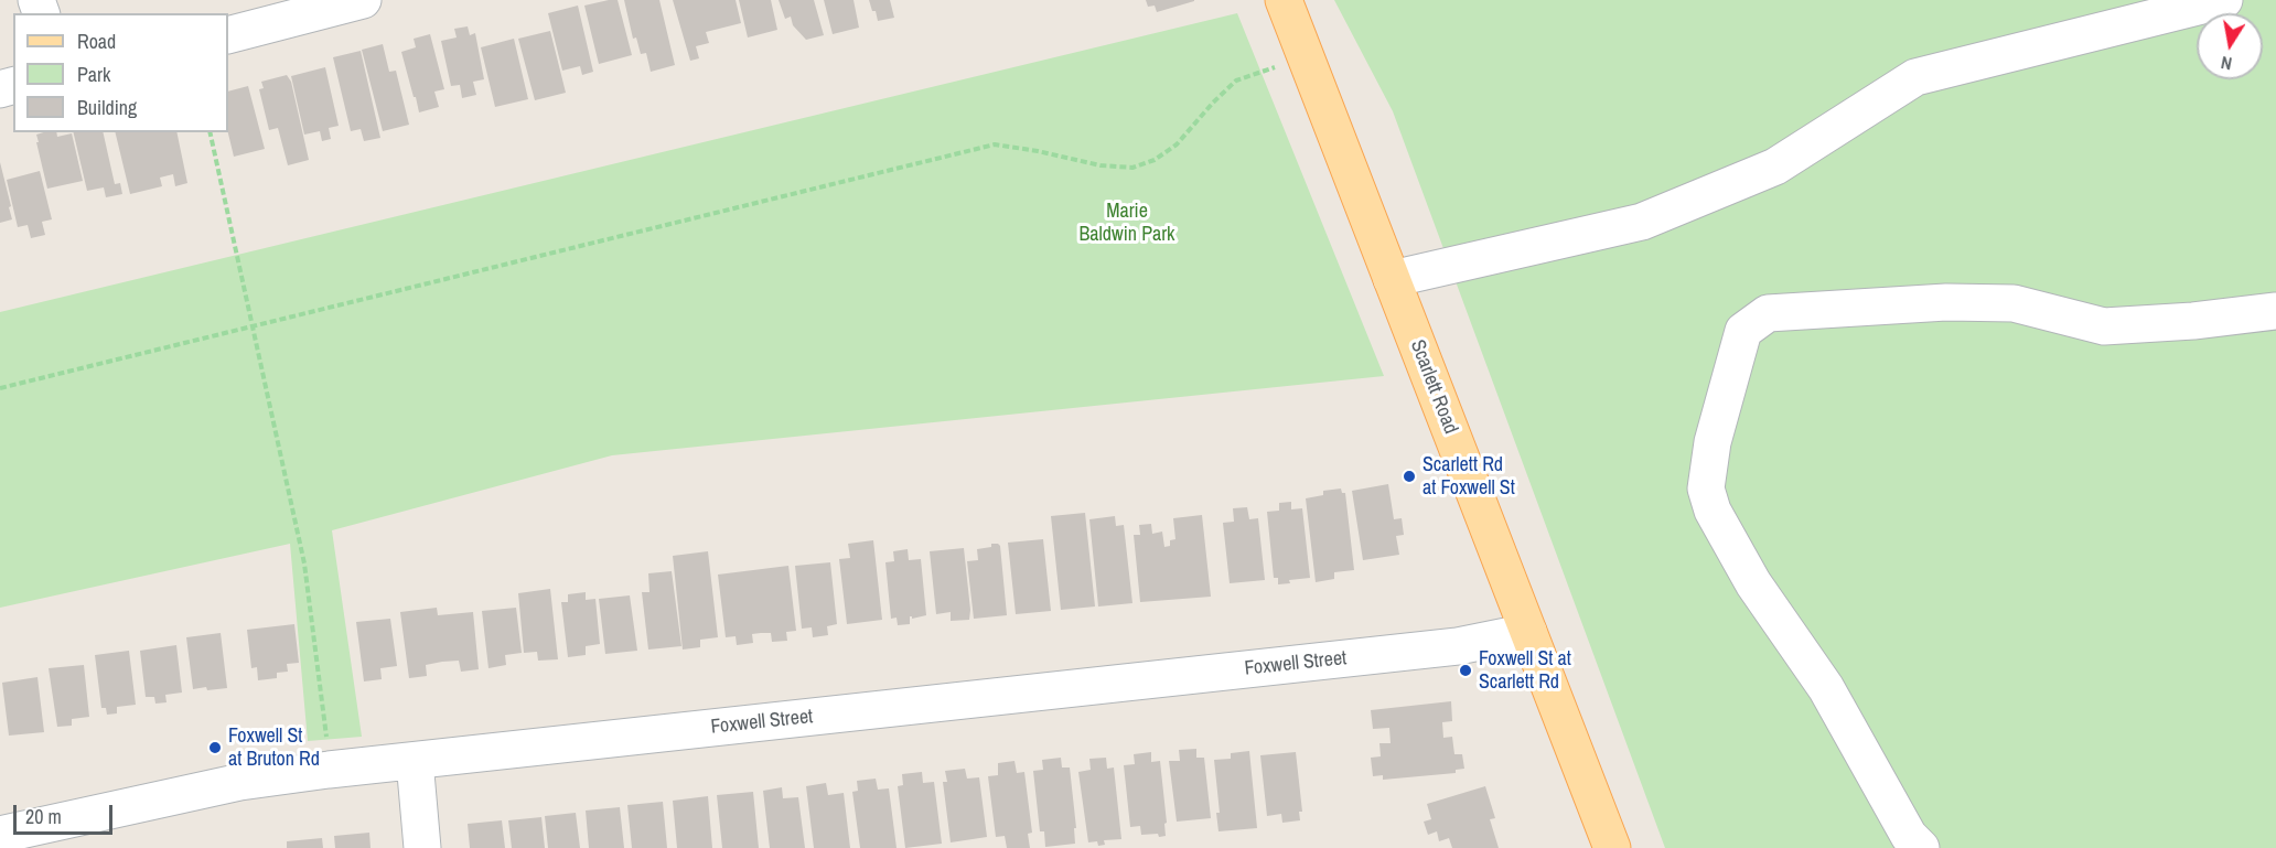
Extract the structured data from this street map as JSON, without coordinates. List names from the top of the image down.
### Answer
{
  "streets": {
    "main road": ["Scarlett Road"],
    "street": ["Foxwell Street"]
  },
  "crossings": [
    ["Scarlett Road", "Foxwell Street"]
  ],
  "parks": ["Marie Baldwin Park"],
  "places": ["Scarlett Rd at Foxwell St", "Foxwell St at Scarlett Rd", "Foxwell St at Bruton Rd"],
  "legend": ["Road", "Park", "Building"],
  "scale_bar": "20 m",
  "north": "bottom"
}
